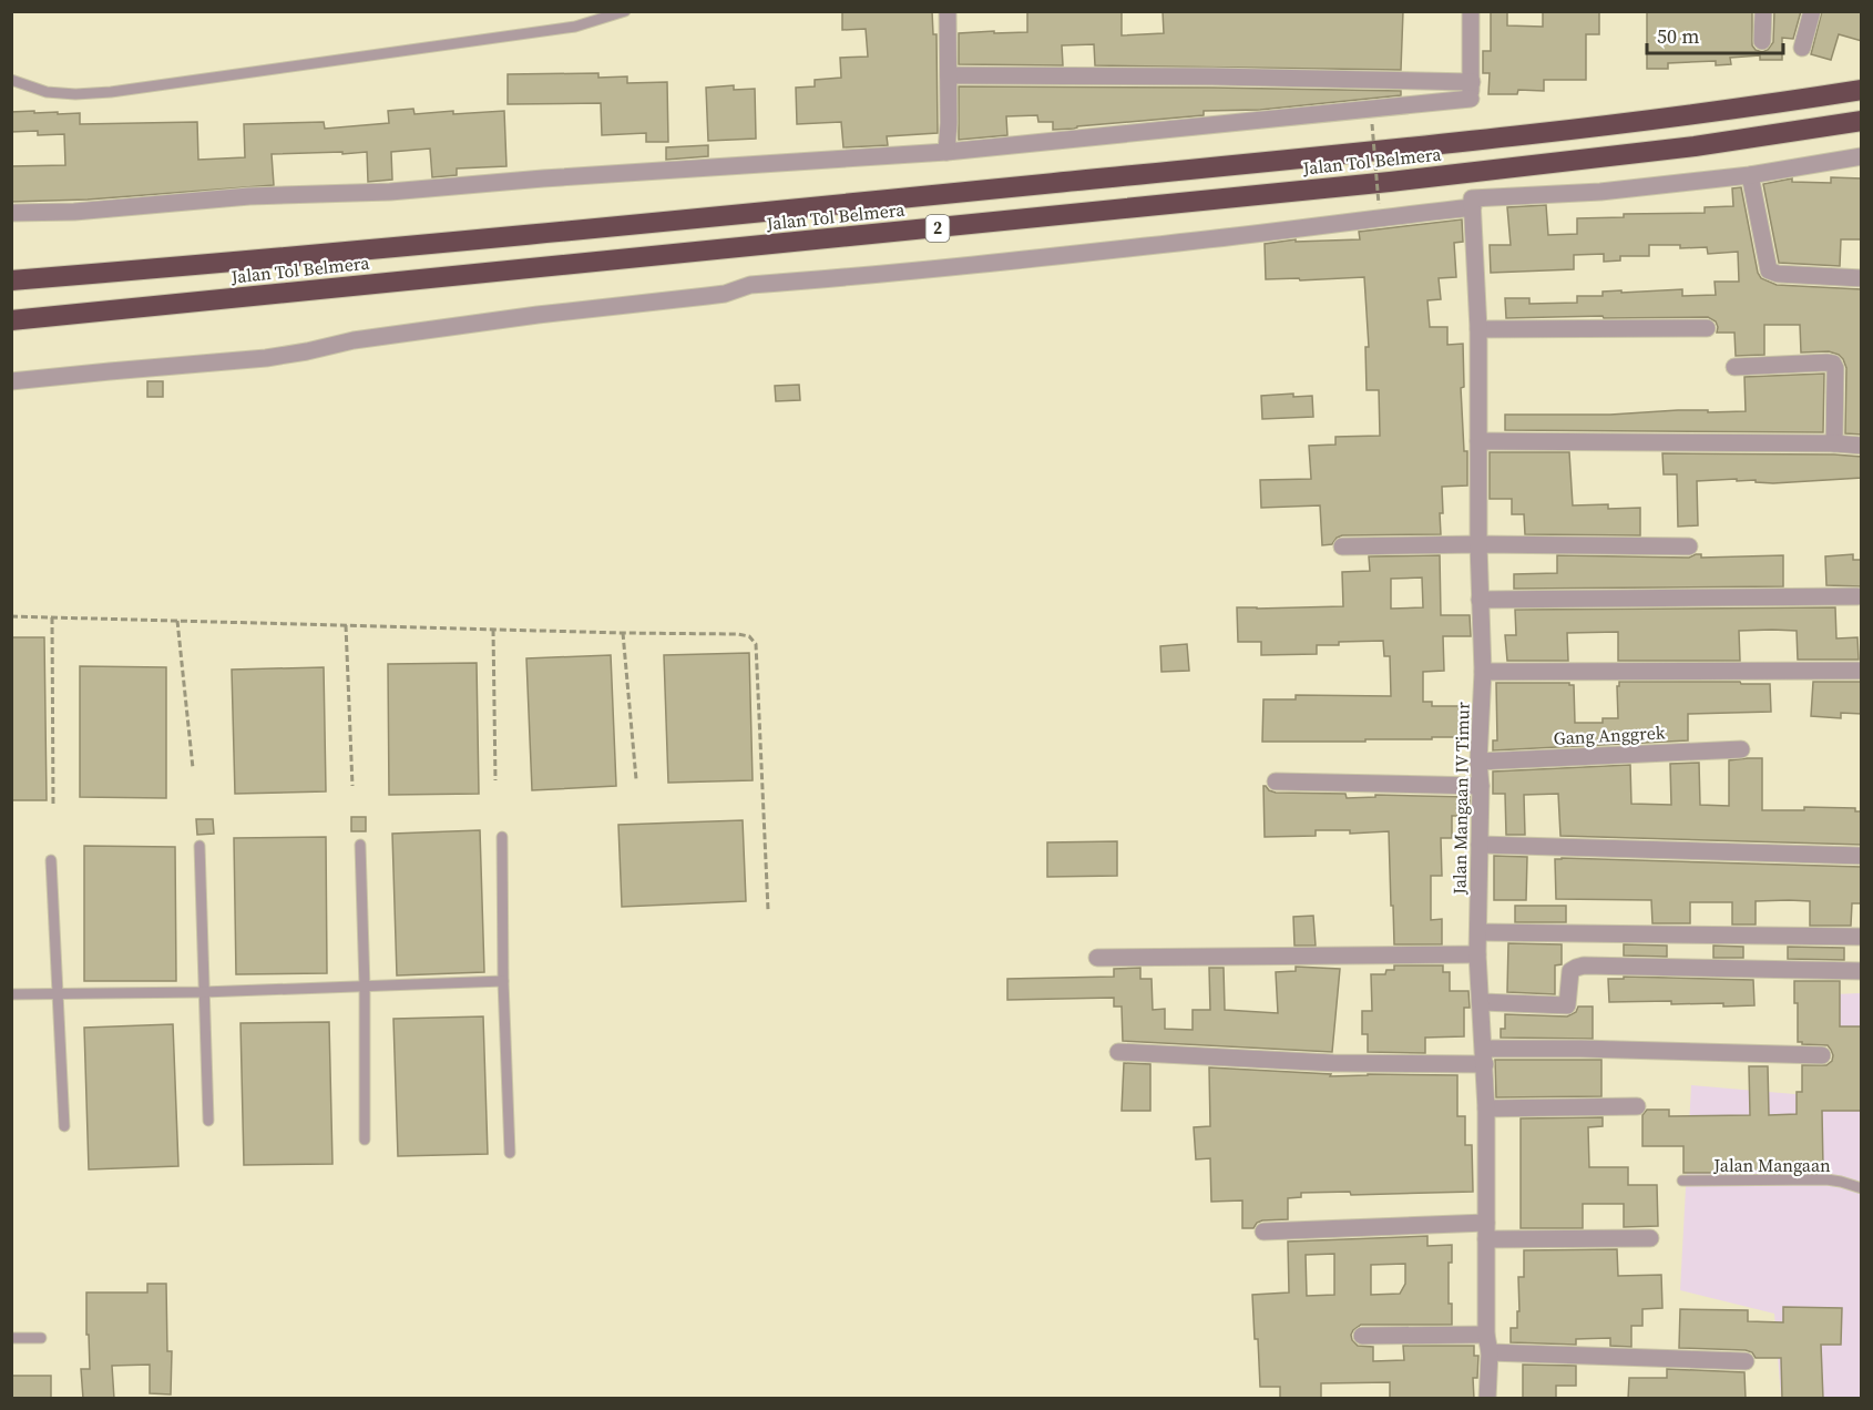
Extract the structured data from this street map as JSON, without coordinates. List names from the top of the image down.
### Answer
{
  "streets": {
    "highway": ["Jalan Tol Belmera", "2"],
    "street": ["Gang Anggrek", "Jalan Mangaan IV Timur"],
    "lane": ["Jalan Mangaan"]
  },
  "crossings": [
    ["Gang Anggrek", "Jalan Mangaan IV Timur"]
  ],
  "scale_bar": "50 m"
}
